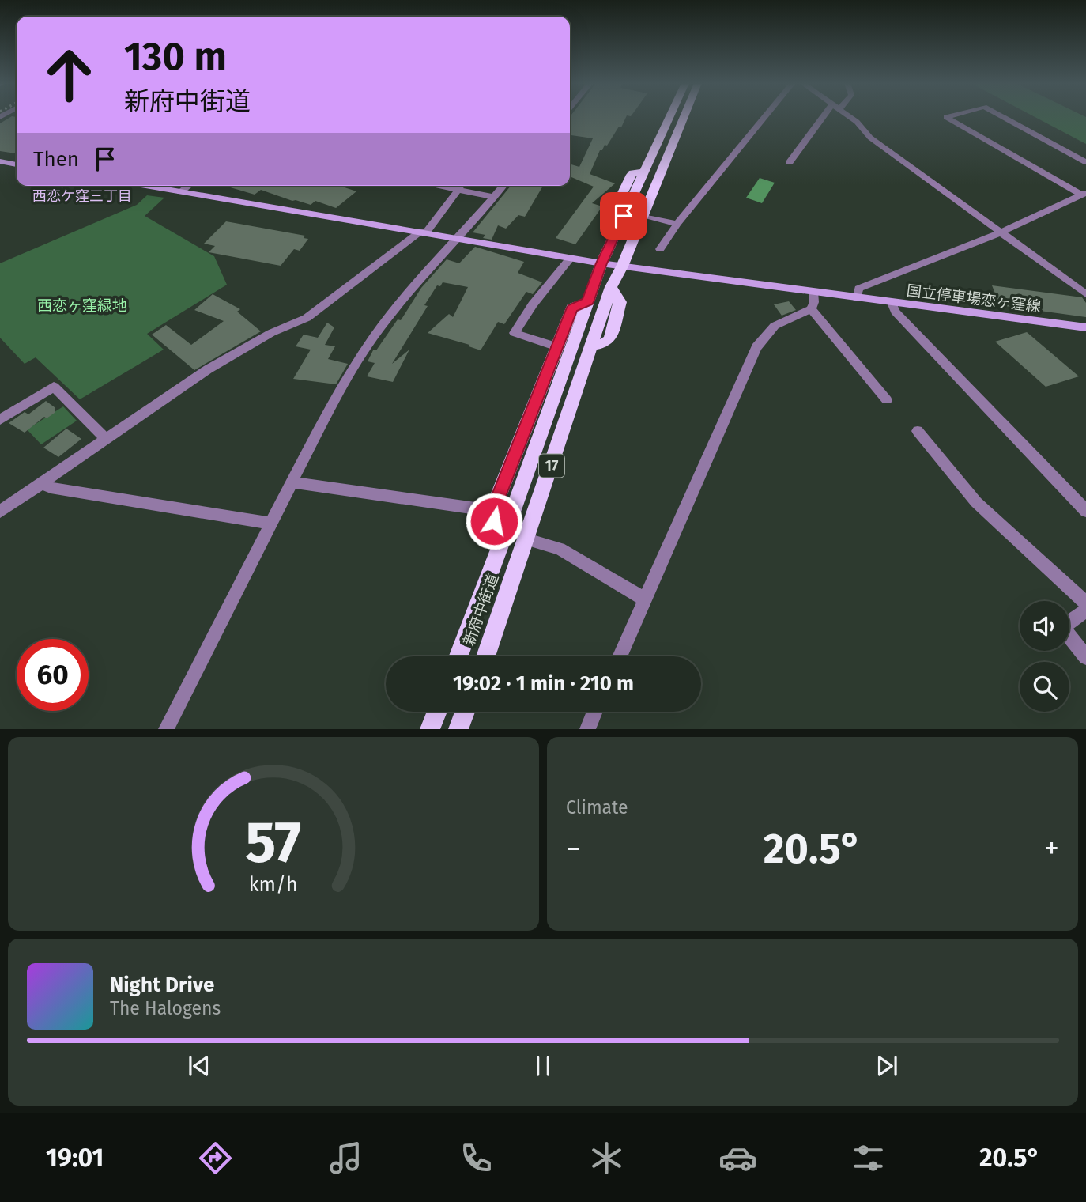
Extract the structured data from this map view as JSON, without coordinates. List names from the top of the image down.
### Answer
{
  "streets": {
    "main road": ["17", "新府中街道"],
    "street": ["国立停車場恋ヶ窪線"]
  },
  "crossings": [
    ["国立停車場恋ヶ窪線", "新府中街道"]
  ],
  "districts": ["西恋ケ窪三丁目"],
  "parks": ["西恋ヶ窪緑地"],
  "page": {
    "turn": ["130 m", "新府中街道"],
    "then": "Then",
    "limit": "60",
    "trip": "19:02 · 1 min · 210 m",
    "tile": "Climate",
    "heat": ["−", "20.5°", "+"],
    "song": ["Night Drive", "The Halogens"],
    "tabs": ["19:01", "20.5°"],
    "gauge": ["57", "km/h"]
  }
}
